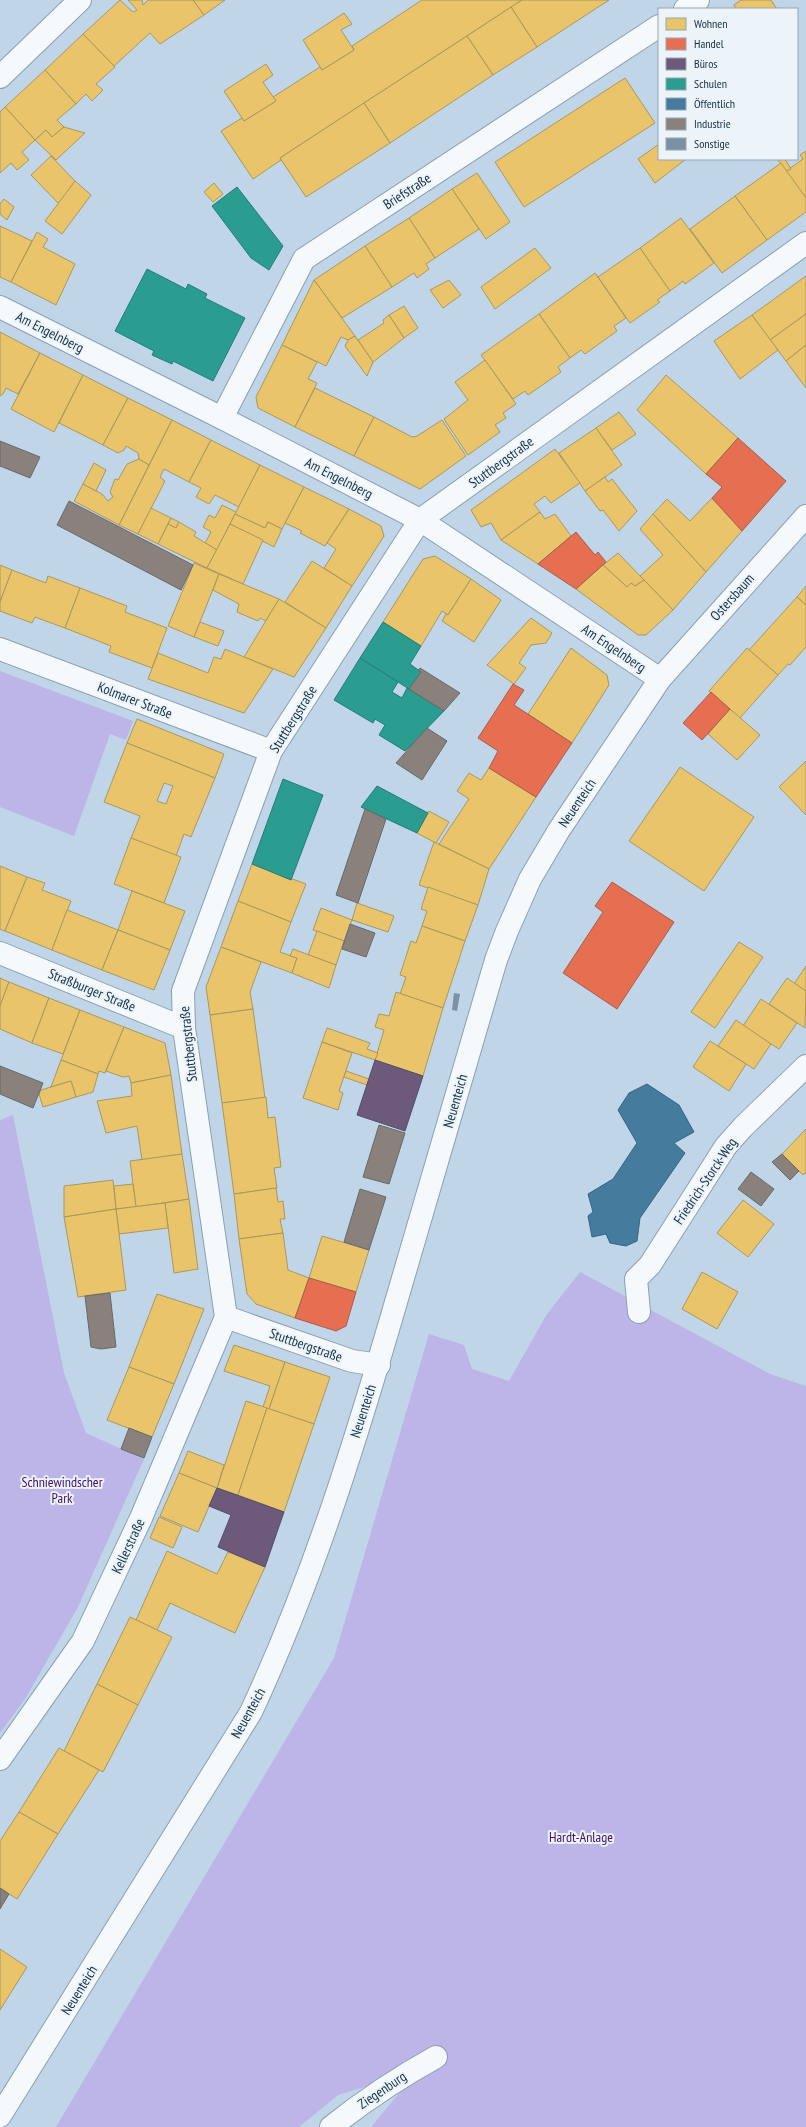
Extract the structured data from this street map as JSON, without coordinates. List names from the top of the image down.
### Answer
{
  "streets": {
    "street": [
      "Briefstraße",
      "Am Engelnberg",
      "Stuttbergstraße",
      "Ostersbaum",
      "Kolmarer Straße",
      "Neuenteich",
      "Straßburger Straße",
      "Friedrich-Storck-Weg",
      "Kellerstraße",
      "Ziegenburg"
    ]
  },
  "crossings": [
    ["Briefstraße", "Am Engelnberg"],
    ["Am Engelnberg", "Stuttbergstraße"],
    ["Am Engelnberg", "Ostersbaum"],
    ["Am Engelnberg", "Neuenteich"],
    ["Stuttbergstraße", "Kolmarer Straße"],
    ["Stuttbergstraße", "Neuenteich"],
    ["Stuttbergstraße", "Straßburger Straße"],
    ["Stuttbergstraße", "Kellerstraße"],
    ["Ostersbaum", "Neuenteich"]
  ],
  "parks": ["Schniewindscher Park", "Hardt-Anlage"],
  "legend": [
    "Wohnen",
    "Handel",
    "Büros",
    "Schulen",
    "Öffentlich",
    "Industrie",
    "Sonstige"
  ]
}
